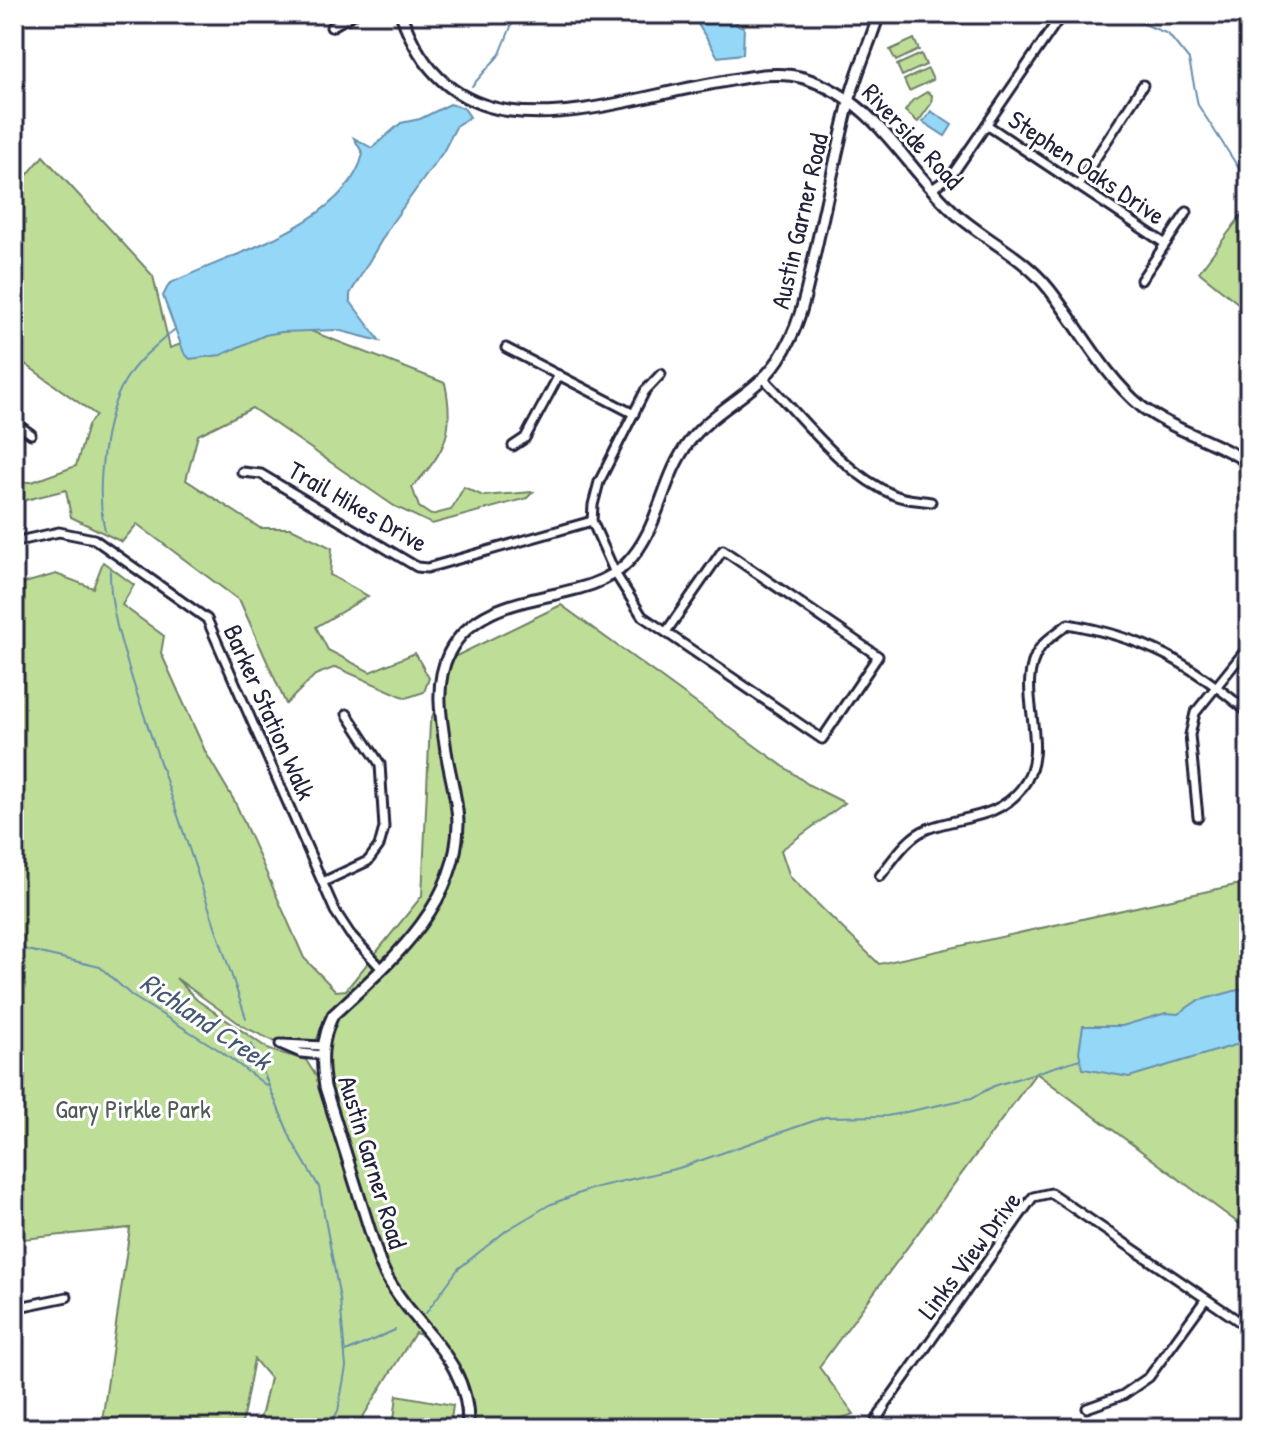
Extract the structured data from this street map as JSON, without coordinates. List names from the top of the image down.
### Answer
{
  "streets": {
    "street": [
      "Riverside Road",
      "Stephen Oaks Drive",
      "Austin Garner Road",
      "Trail Hikes Drive",
      "Barker Station Walk",
      "Links View Drive"
    ]
  },
  "crossings": [
    ["Riverside Road", "Austin Garner Road"],
    ["Austin Garner Road", "Barker Station Walk"]
  ],
  "water": ["Richland Creek"],
  "parks": ["Gary Pirkle Park"]
}
